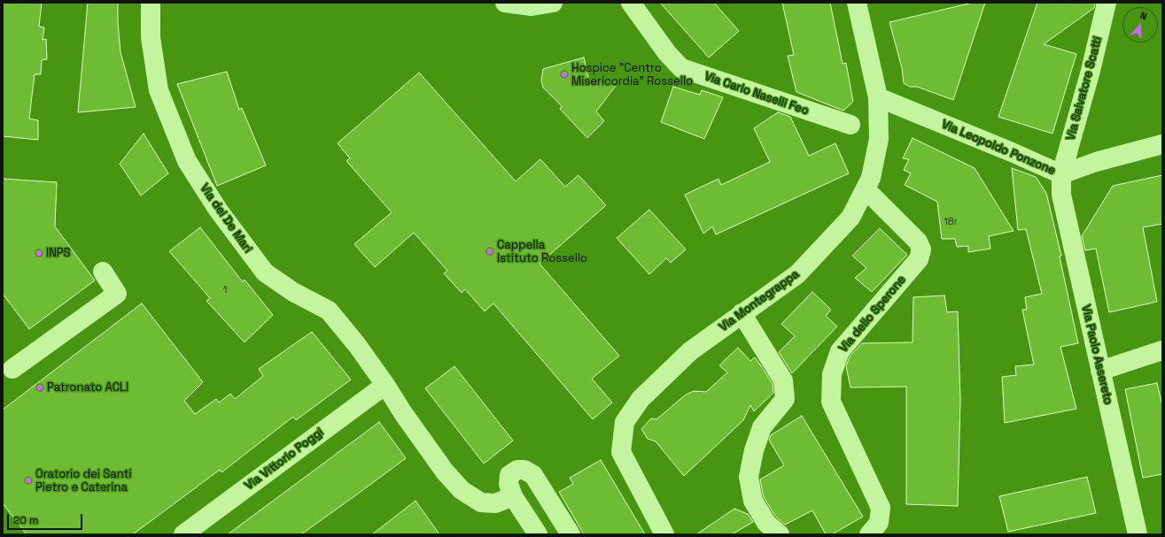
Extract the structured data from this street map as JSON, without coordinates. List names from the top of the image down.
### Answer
{
  "streets": {
    "street": [
      "Via Salvatore Scatti",
      "Via Carlo Naselli Feo",
      "Via Leopoldo Ponzone",
      "Via dei De Mari",
      "Via Montegrappa",
      "Via dello Sperone",
      "Via Paolo Assereto",
      "Via Vittorio Poggi"
    ]
  },
  "crossings": [
    ["Via Salvatore Scatti", "Via Leopoldo Ponzone"],
    ["Via Salvatore Scatti", "Via Paolo Assereto"],
    ["Via Leopoldo Ponzone", "Via Montegrappa"],
    ["Via Leopoldo Ponzone", "Via Paolo Assereto"],
    ["Via dei De Mari", "Via Vittorio Poggi"],
    ["Via Montegrappa", "Via dello Sperone"]
  ],
  "places": [
    "Hospice \"Centro Misericordia\" Rossello",
    "Cappella Istituto Rossello",
    "INPS",
    "Patronato ACLI",
    "Oratorio dei Santi Pietro e Caterina"
  ],
  "house_numbers": ["18r", "1"],
  "scale_bar": "20 m",
  "north": "top"
}
